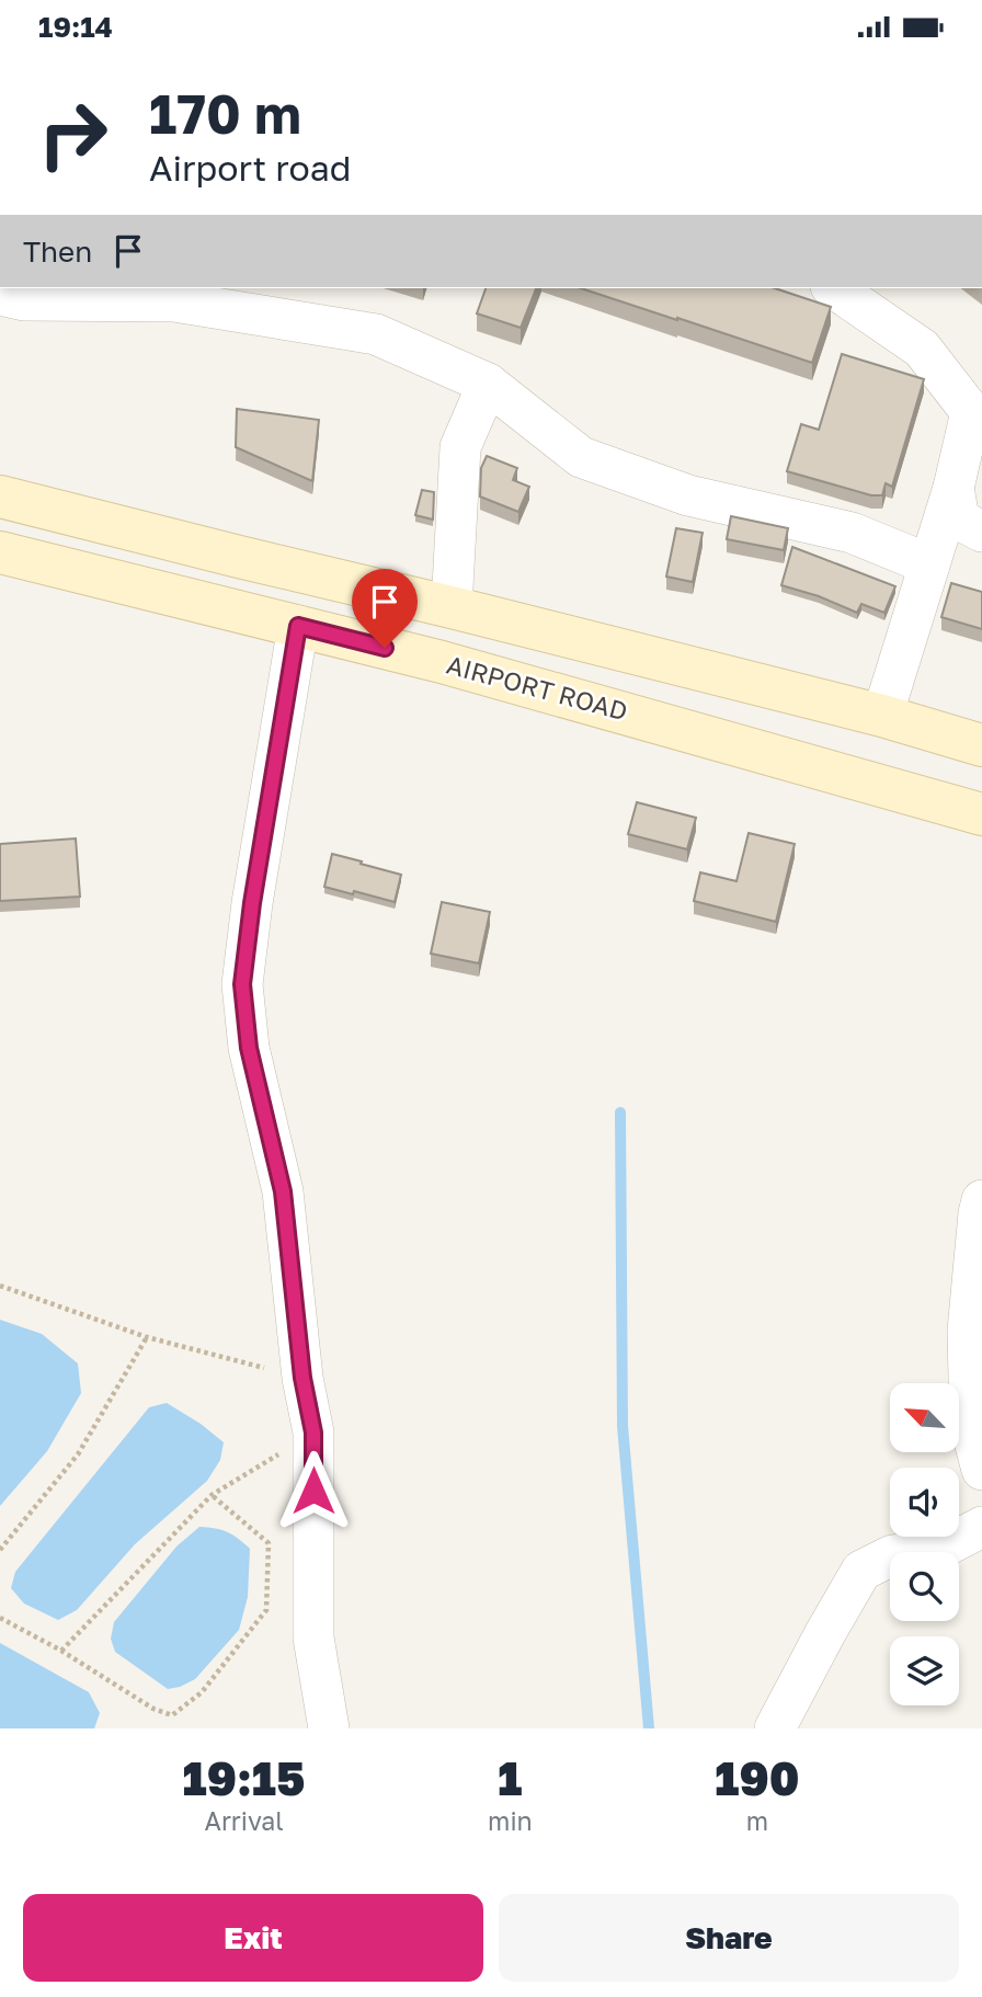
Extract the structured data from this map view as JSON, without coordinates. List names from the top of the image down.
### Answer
{
  "streets": {
    "main road": ["AIRPORT ROAD"]
  },
  "north": "top left",
  "page": {
    "status": "19:14",
    "turn": ["170 m", "Airport road"],
    "then": "Then",
    "eta": [
      "19:15",
      "Arrival",
      "1",
      "min",
      "190",
      "m"
    ],
    "buttons": ["Exit", "Share"]
  }
}
